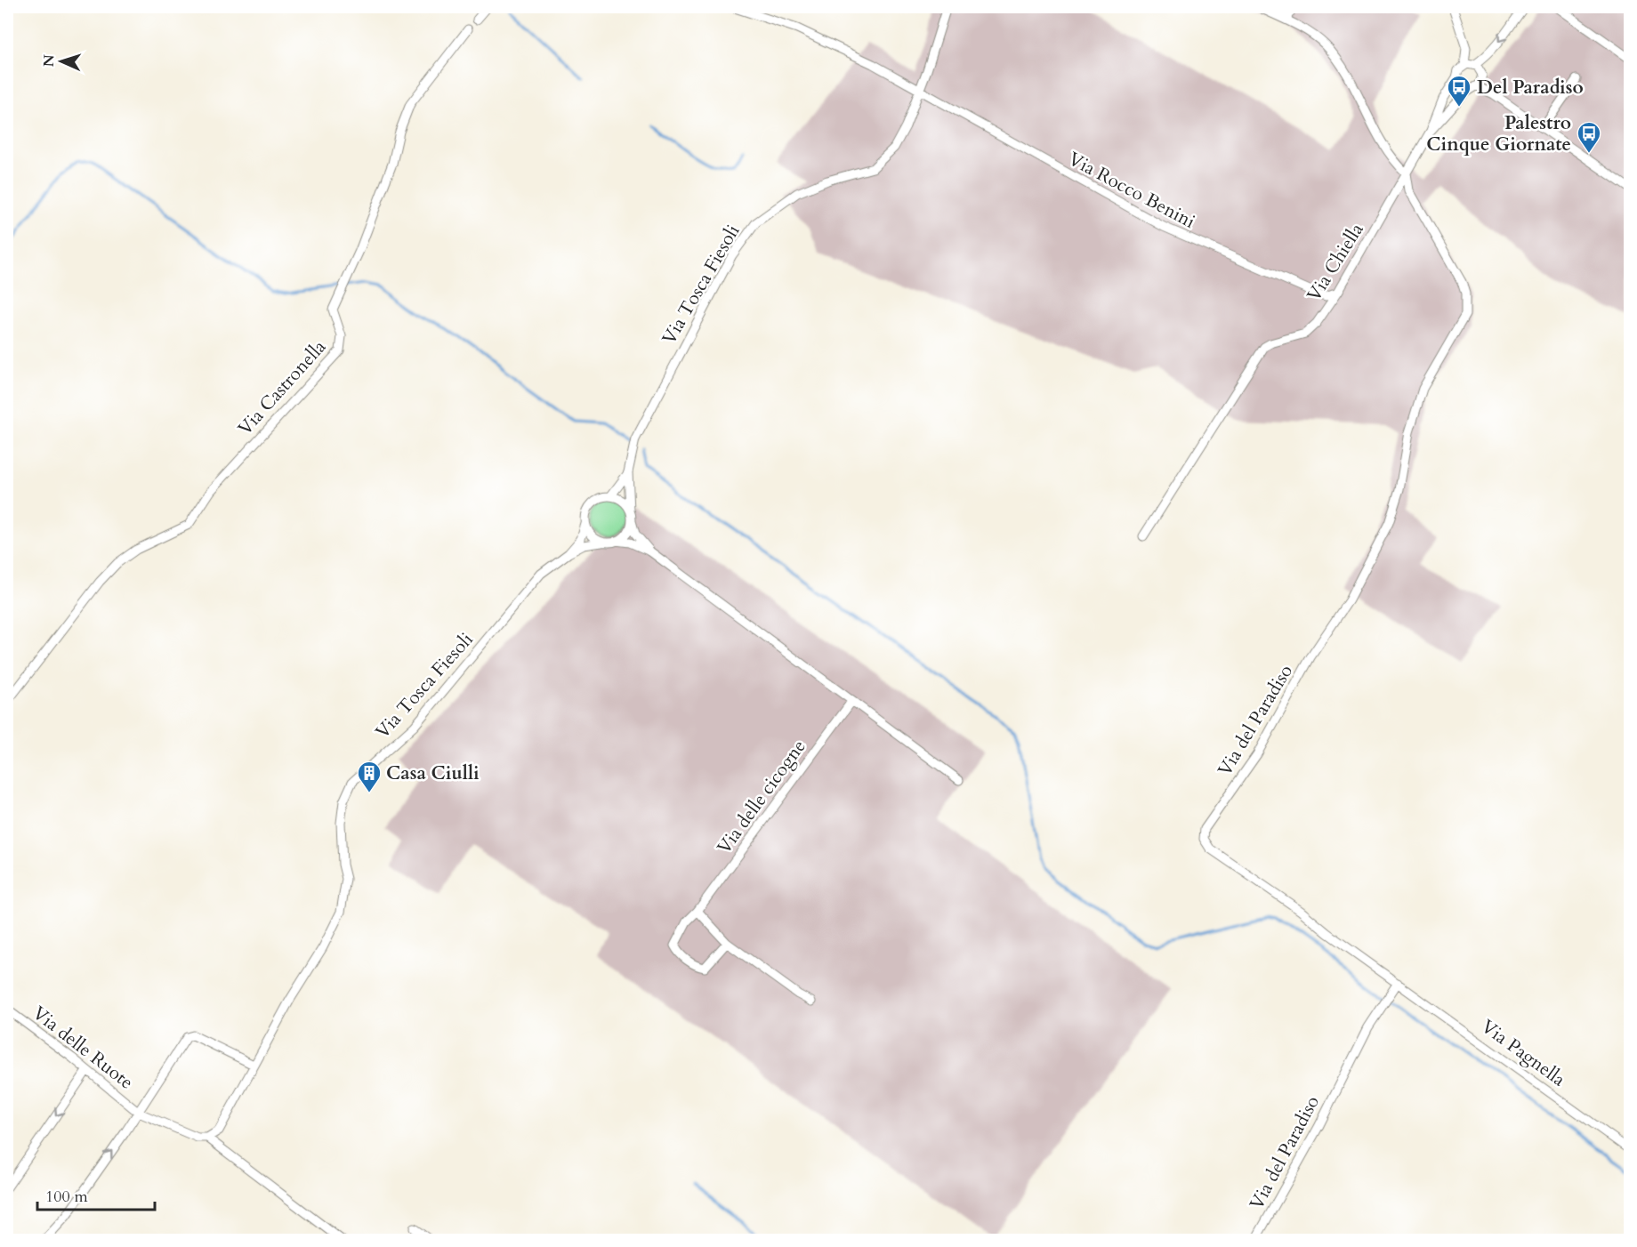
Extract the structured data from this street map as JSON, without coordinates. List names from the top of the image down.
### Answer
{
  "streets": {
    "street": [
      "Via Rocco Benini",
      "Via Chiella",
      "Via Tosca Fiesoli",
      "Via Castronella",
      "Via del Paradiso",
      "Via delle cicogne",
      "Via delle Ruote",
      "Via Pagnella"
    ]
  },
  "crossings": [
    ["Via Rocco Benini", "Via Chiella"],
    ["Via Rocco Benini", "Via Tosca Fiesoli"],
    ["Via Chiella", "Via del Paradiso"],
    ["Via Tosca Fiesoli", "Via delle Ruote"],
    ["Via del Paradiso", "Via Pagnella"]
  ],
  "places": {
    "bus stop": ["Del Paradiso", "Palestro Cinque Giornate"],
    "building": ["Casa Ciulli"]
  },
  "scale_bar": "100 m",
  "north": "left"
}
